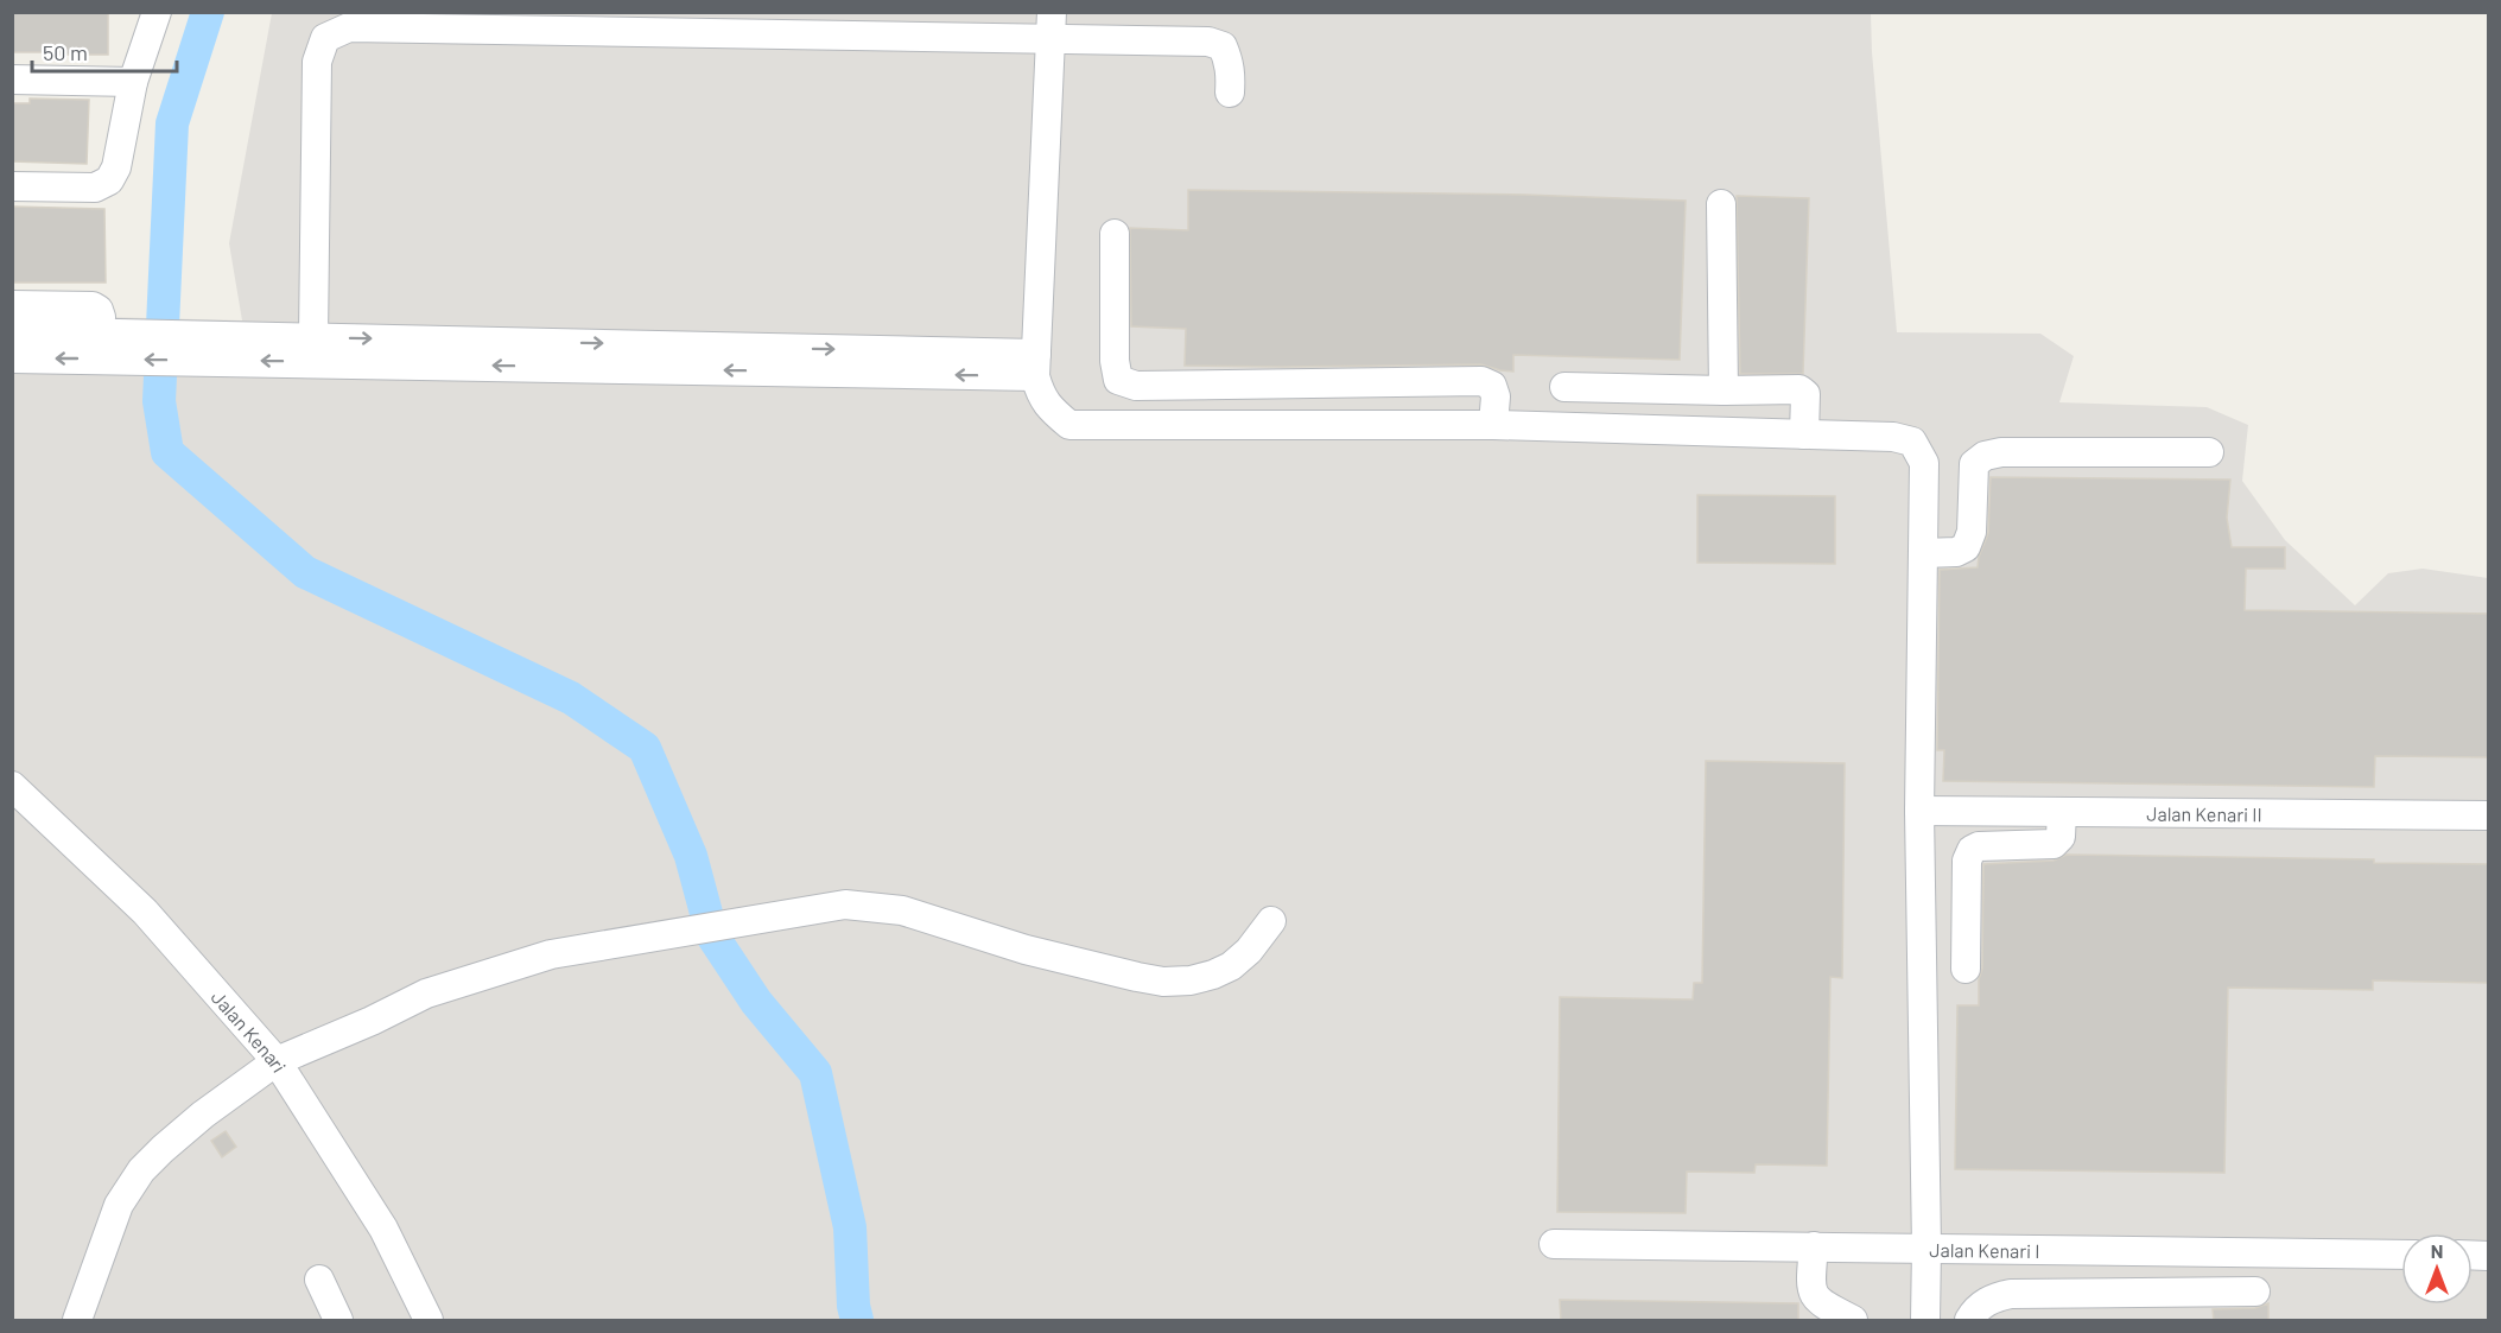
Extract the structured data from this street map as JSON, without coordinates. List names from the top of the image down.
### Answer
{
  "streets": {
    "street": ["Jalan Kenari II", "Jalan Kenari", "Jalan Kenari I"]
  },
  "scale_bar": "50 m",
  "north": "top"
}
